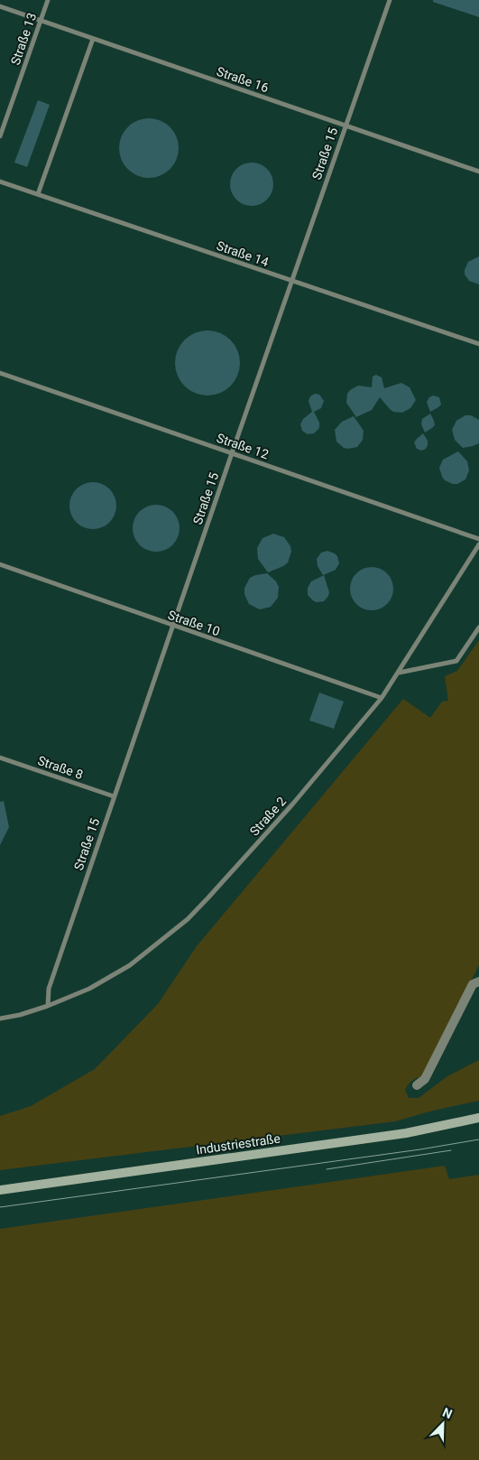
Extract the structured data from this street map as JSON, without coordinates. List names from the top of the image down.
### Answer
{
  "streets": {
    "main road": ["Industriestraße"],
    "lane": [
      "Straße 13",
      "Straße 16",
      "Straße 15",
      "Straße 14",
      "Straße 12",
      "Straße 10",
      "Straße 8",
      "Straße 2"
    ]
  },
  "crossings": [
    ["Straße 13", "Straße 16"],
    ["Straße 16", "Straße 15"],
    ["Straße 15", "Straße 14"],
    ["Straße 15", "Straße 12"],
    ["Straße 15", "Straße 10"],
    ["Straße 15", "Straße 8"],
    ["Straße 15", "Straße 2"],
    ["Straße 10", "Straße 2"]
  ],
  "north": "top right"
}
